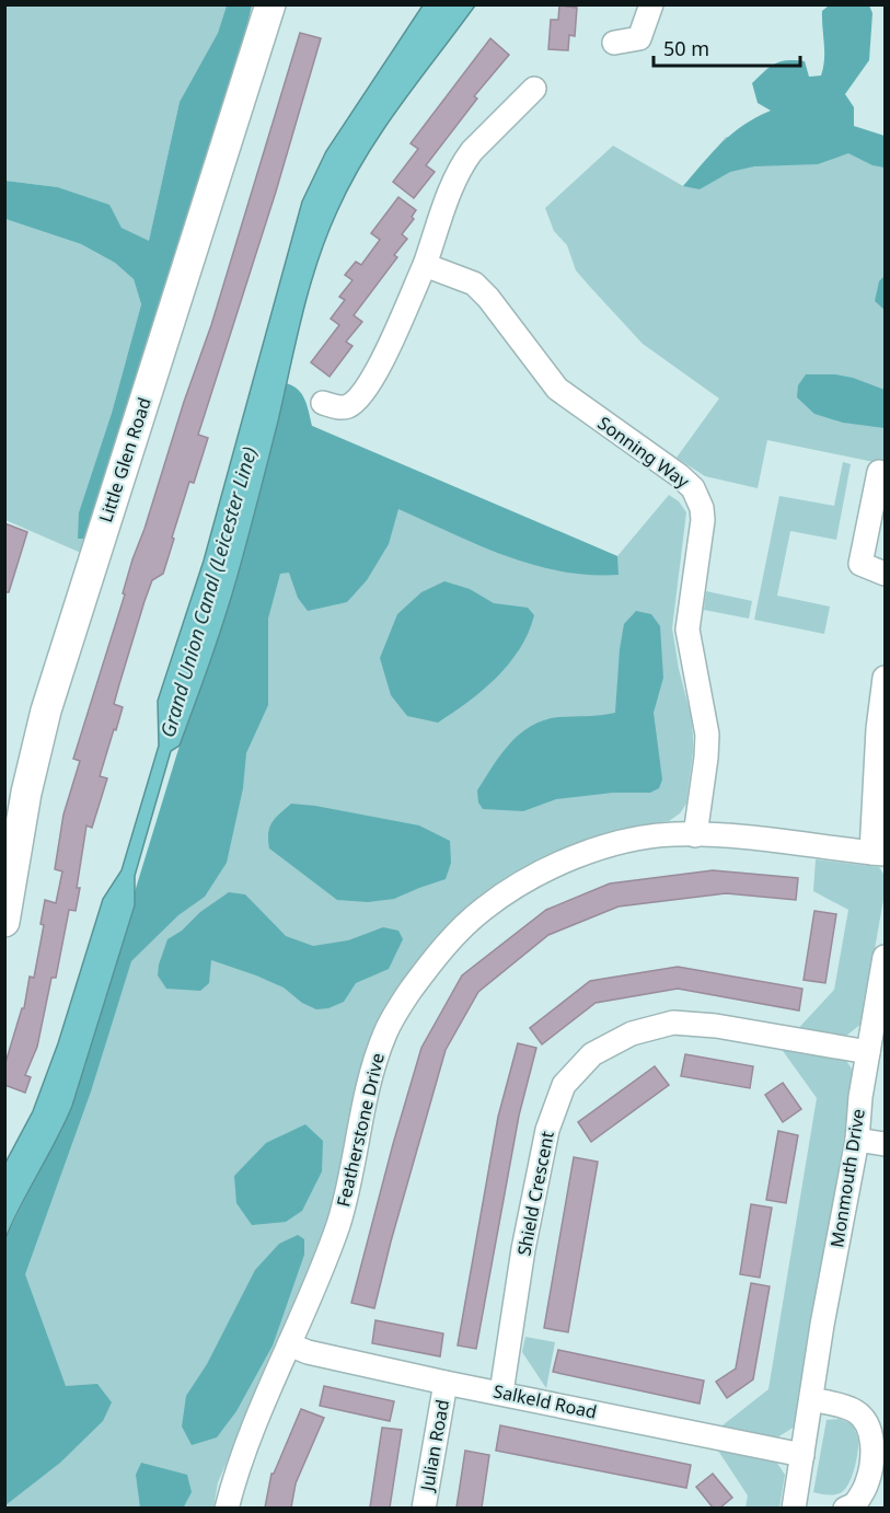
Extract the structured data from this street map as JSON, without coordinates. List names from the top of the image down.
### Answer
{
  "streets": {
    "main road": ["Little Glen Road"],
    "street": [
      "Sonning Way",
      "Featherstone Drive",
      "Monmouth Drive",
      "Shield Crescent",
      "Salkeld Road",
      "Julian Road"
    ]
  },
  "crossings": [
    ["Sonning Way", "Featherstone Drive"],
    ["Featherstone Drive", "Salkeld Road"],
    ["Monmouth Drive", "Shield Crescent"],
    ["Monmouth Drive", "Salkeld Road"],
    ["Shield Crescent", "Salkeld Road"],
    ["Salkeld Road", "Julian Road"]
  ],
  "water": ["Grand Union Canal (Leicester Line)"],
  "scale_bar": "50 m"
}
